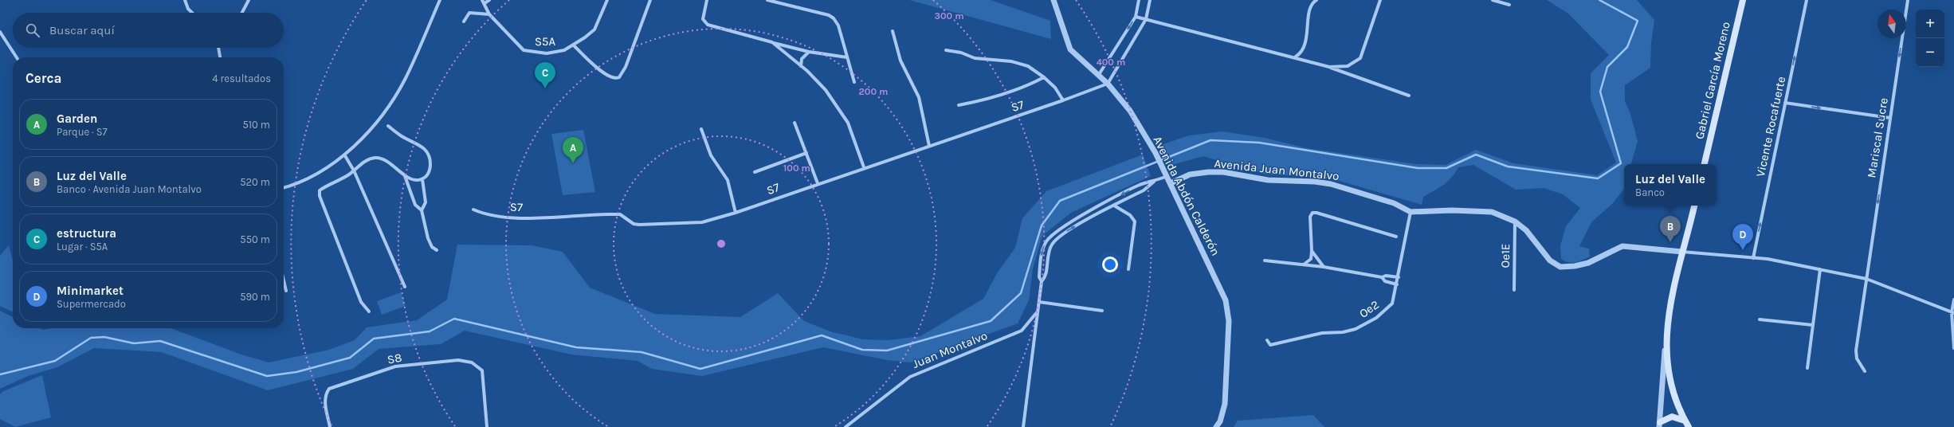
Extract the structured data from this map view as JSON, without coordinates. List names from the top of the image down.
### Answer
{
  "streets": {
    "main road": ["Gabriel García Moreno"],
    "street": [
      "S5A",
      "S7",
      "Vicente Rocafuerte",
      "Mariscal Sucre",
      "Avenida Juan Montalvo",
      "Avenida Abdón Calderón",
      "Oe1E",
      "Oe2",
      "Juan Montalvo",
      "S8"
    ]
  },
  "crossings": [
    ["S7", "Avenida Abdón Calderón"],
    ["Vicente Rocafuerte", "Avenida Juan Montalvo"],
    ["Mariscal Sucre", "Avenida Juan Montalvo"],
    ["Avenida Juan Montalvo", "Avenida Abdón Calderón"],
    ["Avenida Juan Montalvo", "Oe1E"],
    ["Avenida Juan Montalvo", "Oe2"]
  ],
  "one_way": ["Vicente Rocafuerte", "Mariscal Sucre"],
  "north": "top",
  "page": {
    "map_buttons": ["+", "−"],
    "search": "Buscar aquí",
    "heading": ["Cerca", "4 resultados"],
    "pins": [
      "C",
      "A",
      "B",
      "D"
    ],
    "list": [
      {
        "mark": "A",
        "name": "Garden",
        "note": "Parque · S7",
        "value": "510 m"
      },
      {
        "mark": "B",
        "name": "Luz del Valle",
        "note": "Banco · Avenida Juan Montalvo",
        "value": "520 m"
      },
      {
        "mark": "C",
        "name": "estructura",
        "note": "Lugar · S5A",
        "value": "550 m"
      },
      {
        "mark": "D",
        "name": "Minimarket",
        "note": "Supermercado",
        "value": "590 m"
      }
    ],
    "popup": ["Luz del Valle", "Banco"]
  },
  "rings": [
    "300 m",
    "400 m",
    "200 m",
    "100 m"
  ]
}
